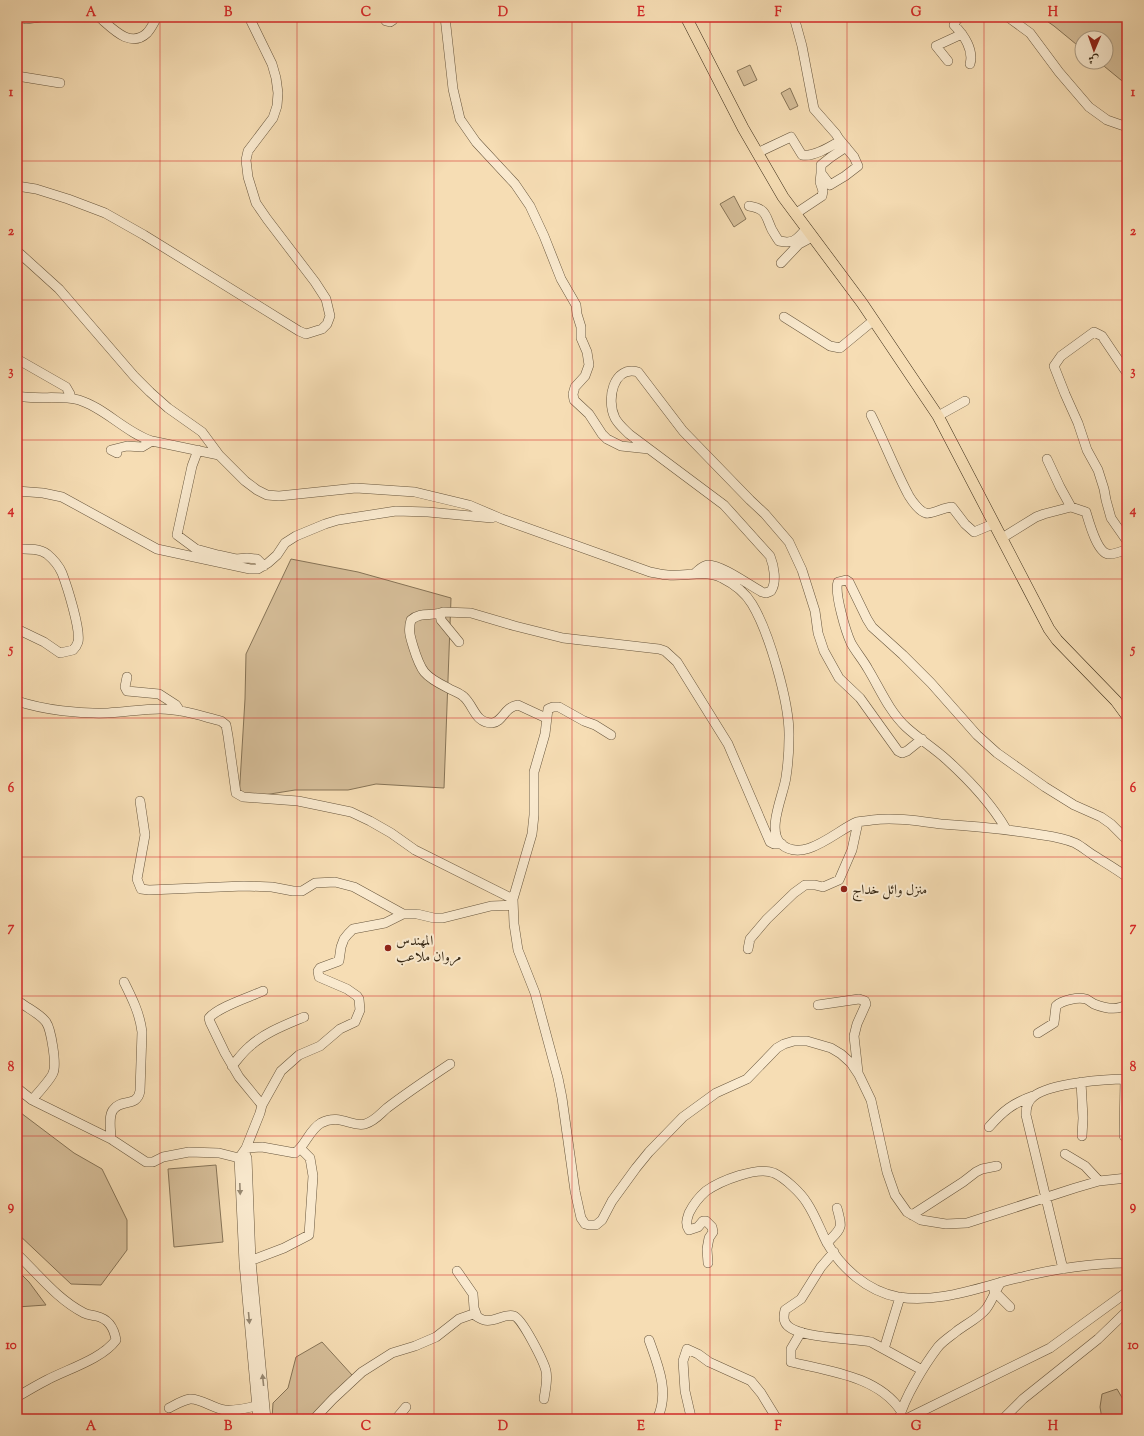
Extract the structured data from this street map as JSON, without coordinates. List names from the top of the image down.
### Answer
{
  "places": ["منزل وائل خداج", "المهندس مروان ملاعب"],
  "north": "bottom",
  "grid": {
    "columns": [
      "A",
      "B",
      "C",
      "D",
      "E",
      "F",
      "G",
      "H"
    ],
    "rows": [
      "1",
      "2",
      "3",
      "4",
      "5",
      "6",
      "7",
      "8",
      "9",
      "10"
    ]
  }
}
